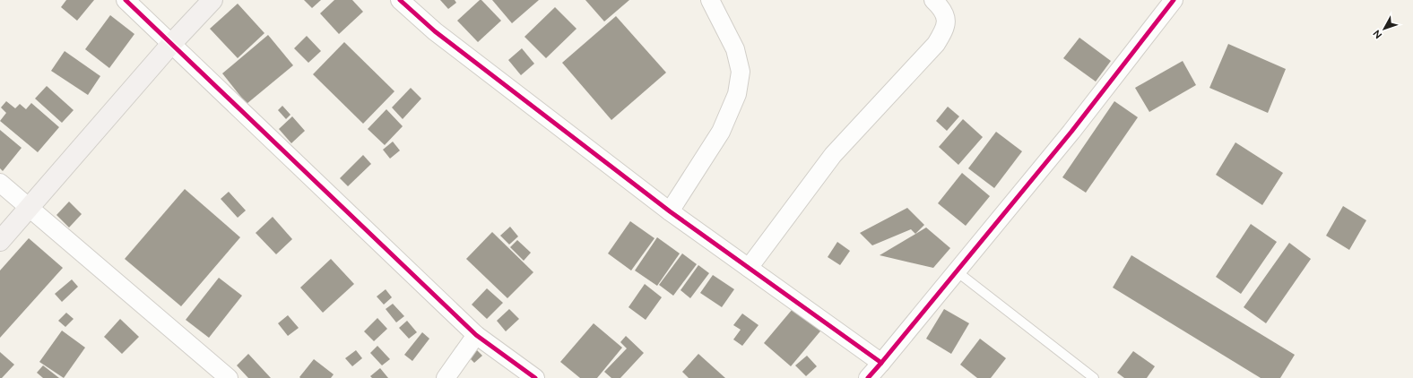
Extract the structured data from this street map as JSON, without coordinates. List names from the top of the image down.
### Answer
{
  "north": "bottom left"
}
